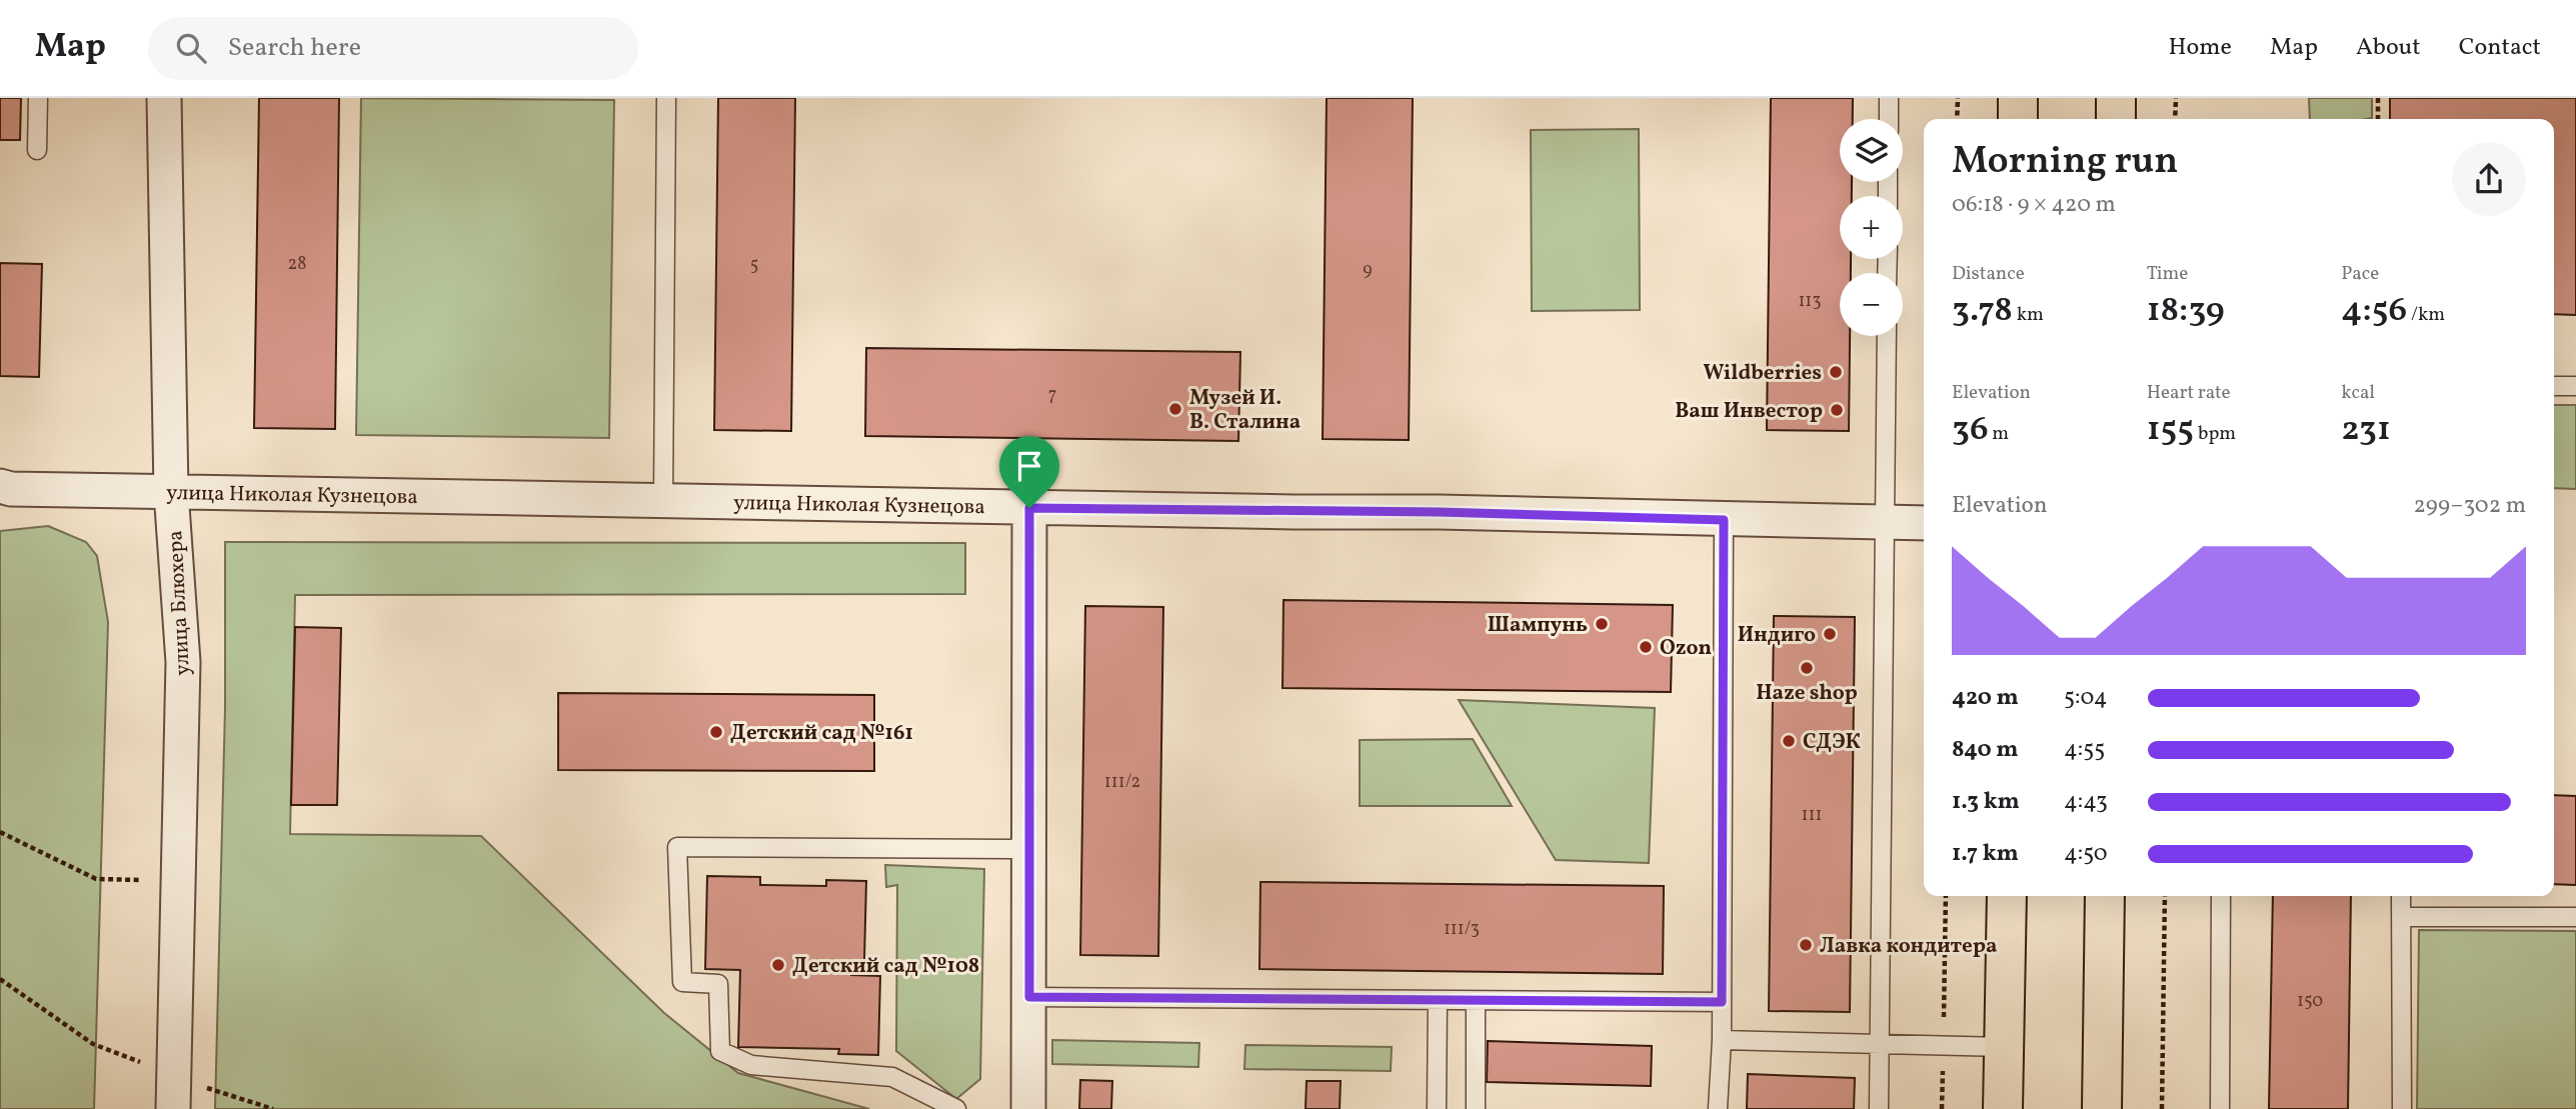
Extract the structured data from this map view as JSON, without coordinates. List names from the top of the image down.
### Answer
{
  "streets": {
    "street": ["улица Николая Кузнецова", "улица Блюхера"]
  },
  "crossings": [
    ["улица Николая Кузнецова", "улица Блюхера"]
  ],
  "places": [
    "Wildberries",
    "Музей И. В. Сталина",
    "Ваш Инвестор",
    "Шампунь",
    "Индиго",
    "Ozon",
    "Haze shop",
    "Детский сад №161",
    "СДЭК",
    "Лавка кондитера",
    "Детский сад №108"
  ],
  "house_numbers": [
    "28",
    "5",
    "9",
    "113",
    "7",
    "111/2",
    "111",
    "111/3",
    "150"
  ],
  "page": {
    "header": "Map",
    "search": "Search here",
    "nav": [
      "Home",
      "Map",
      "About",
      "Contact"
    ],
    "map_buttons": ["+", "−"],
    "heading": ["Morning run", "06:18 · 9 × 420 m"],
    "stats": [
      ["Distance", "3.78 km"],
      ["Time", "18:39"],
      ["Pace", "4:56 /km"],
      ["Elevation", "36 m"],
      ["Heart rate", "155 bpm"],
      ["kcal", "231"]
    ],
    "chart": ["Elevation", "299–302 m"],
    "list": [
      {
        "name": "420 m",
        "note": "5:04"
      },
      {
        "name": "840 m",
        "note": "4:55"
      },
      {
        "name": "1.3 km",
        "note": "4:43"
      },
      {
        "name": "1.7 km",
        "note": "4:50"
      }
    ]
  }
}
